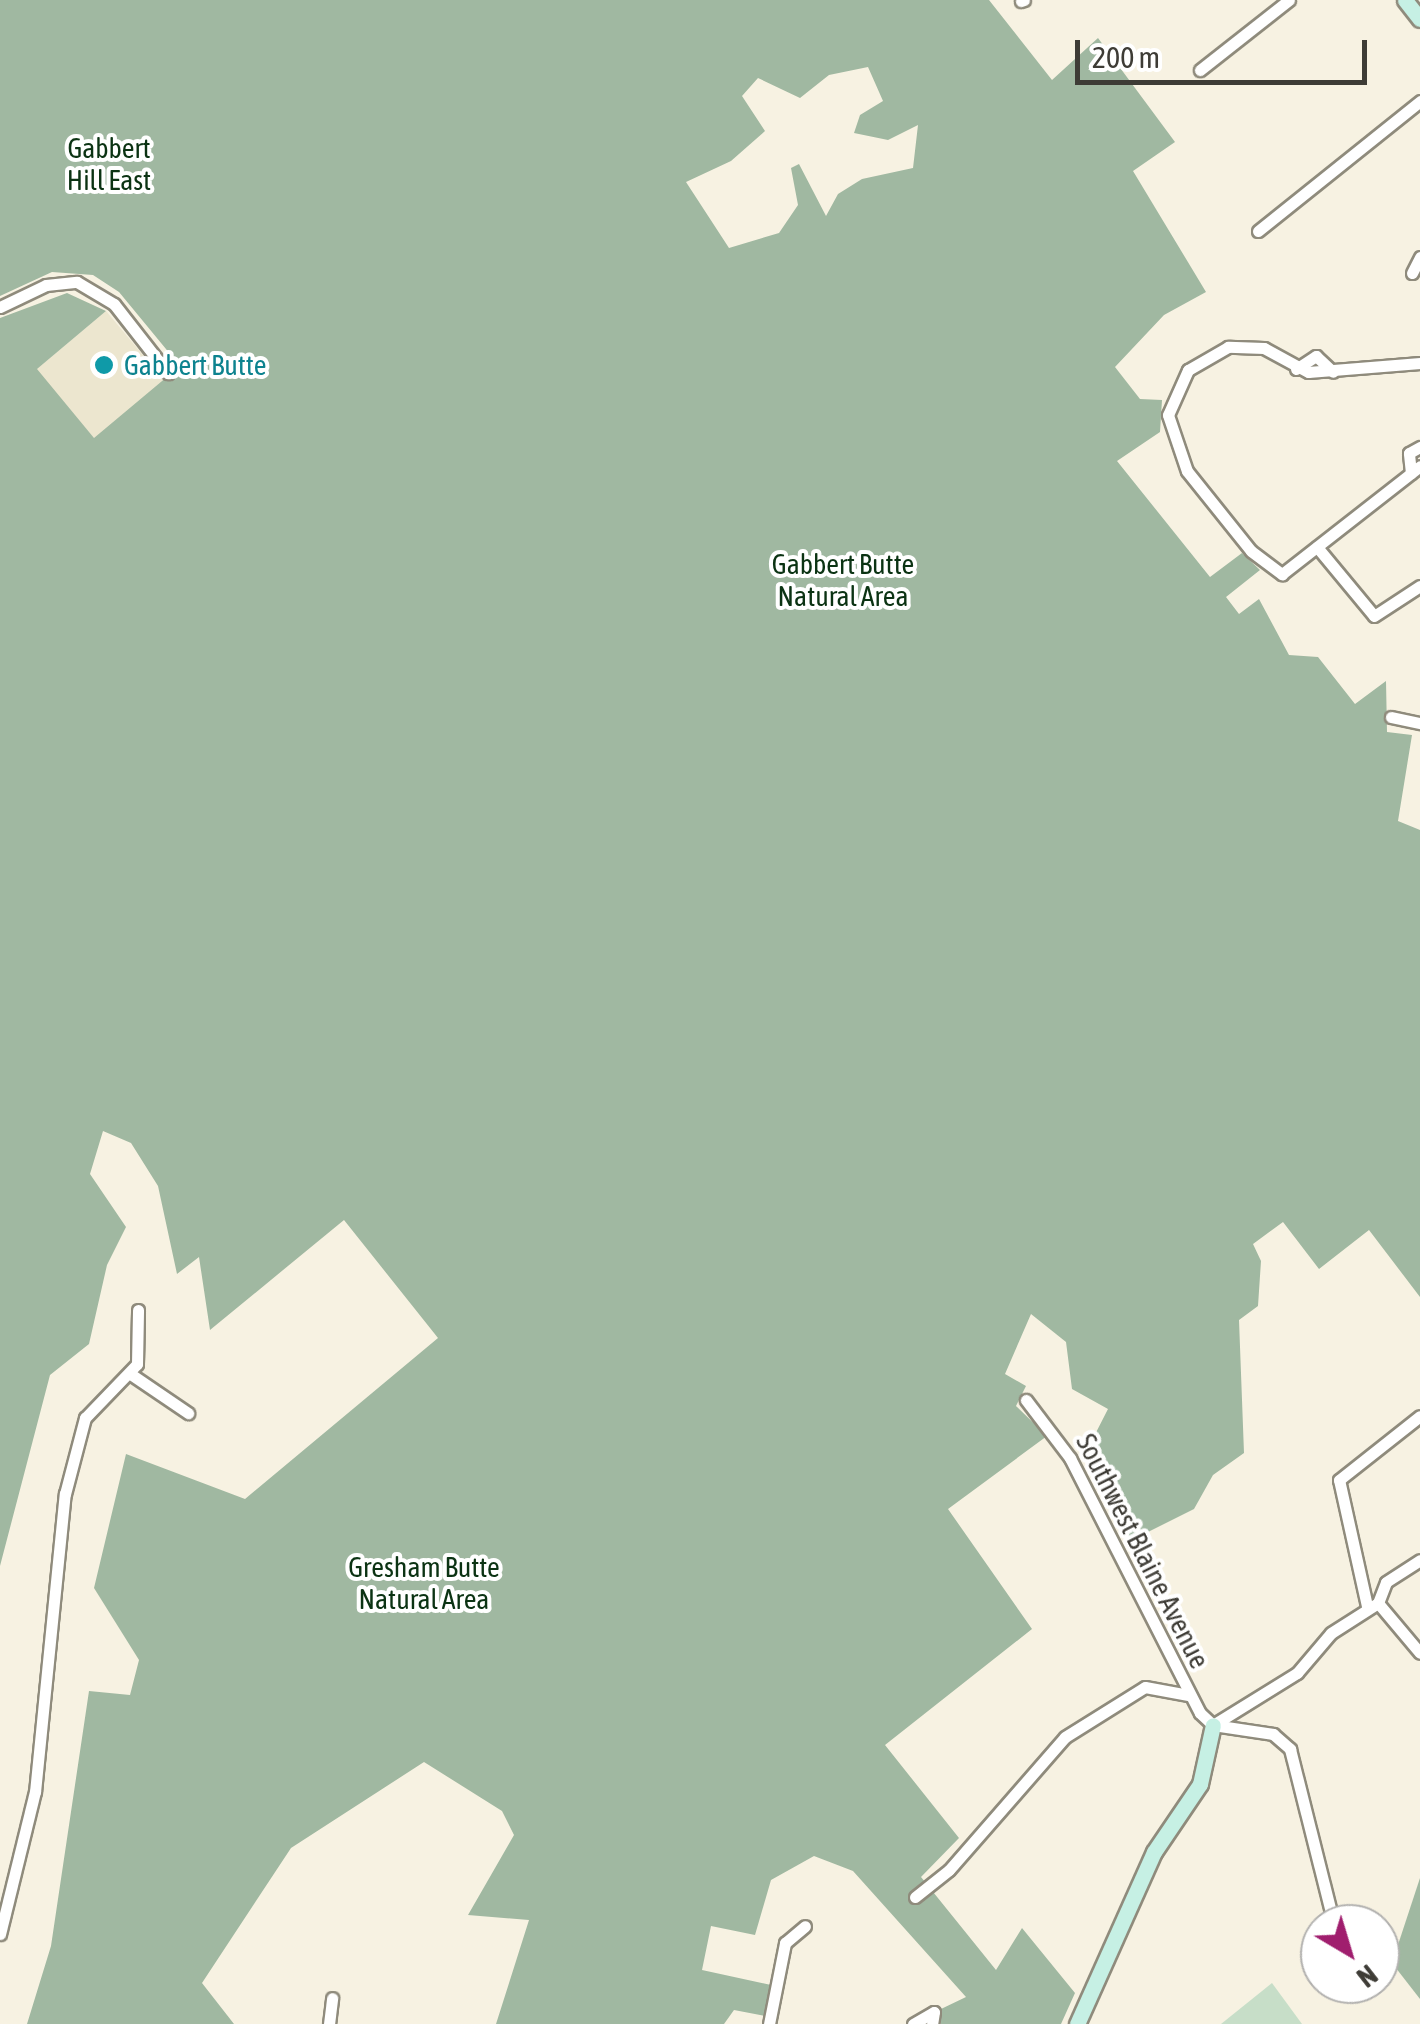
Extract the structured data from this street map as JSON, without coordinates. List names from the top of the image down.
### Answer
{
  "streets": {
    "street": ["Southwest Blaine Avenue"]
  },
  "parks": ["Gabbert Hill East", "Gabbert Butte Natural Area", "Gresham Butte Natural Area"],
  "places": ["Gabbert Butte"],
  "scale_bar": "200 m",
  "north": "bottom right"
}
